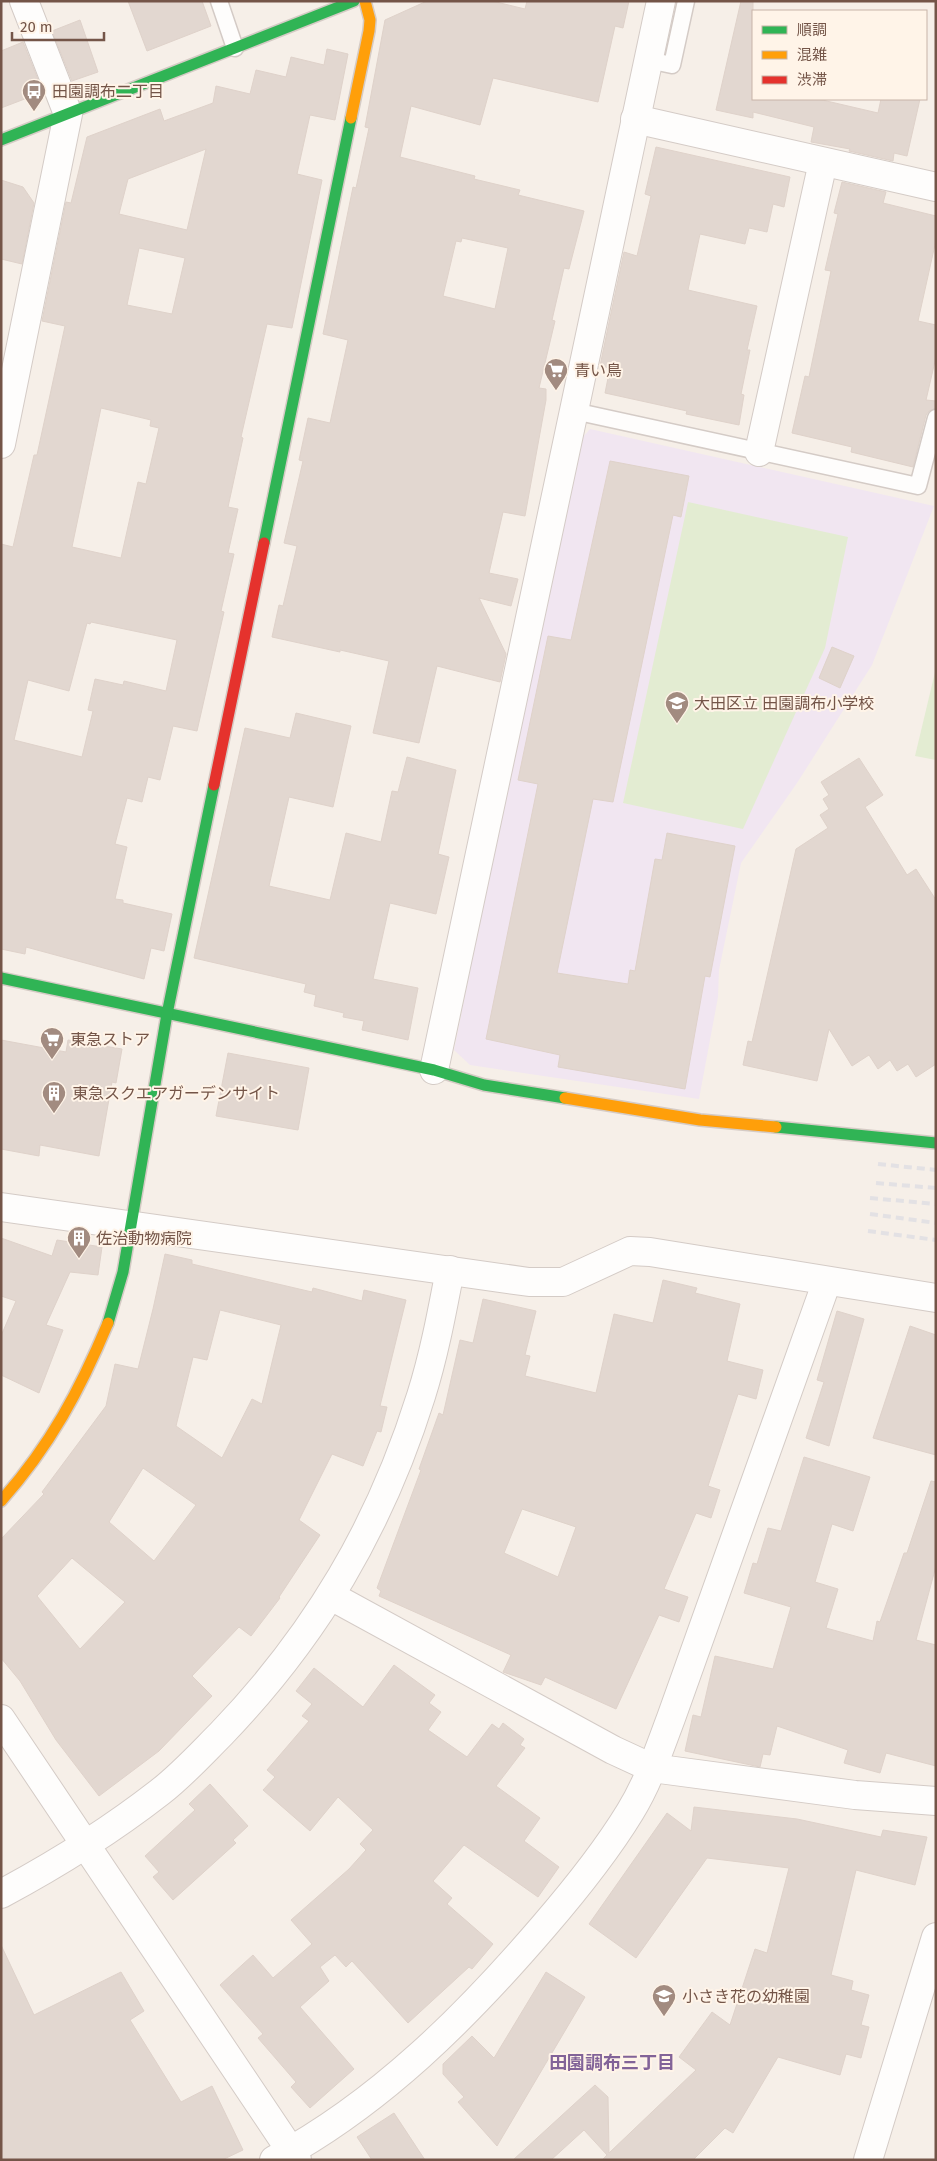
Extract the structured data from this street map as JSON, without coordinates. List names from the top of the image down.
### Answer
{
  "districts": ["田園調布三丁目"],
  "places": {
    "bus stop": ["田園調布二丁目"],
    "supermarket": ["青い鳥", "東急ストア"],
    "school or university": ["大田区立 田園調布小学校", "小さき花の幼稚園"],
    "building": ["東急スクエアガーデンサイト", "佐治動物病院"]
  },
  "legend": ["順調", "混雑", "渋滞"],
  "scale_bar": "20 m"
}
